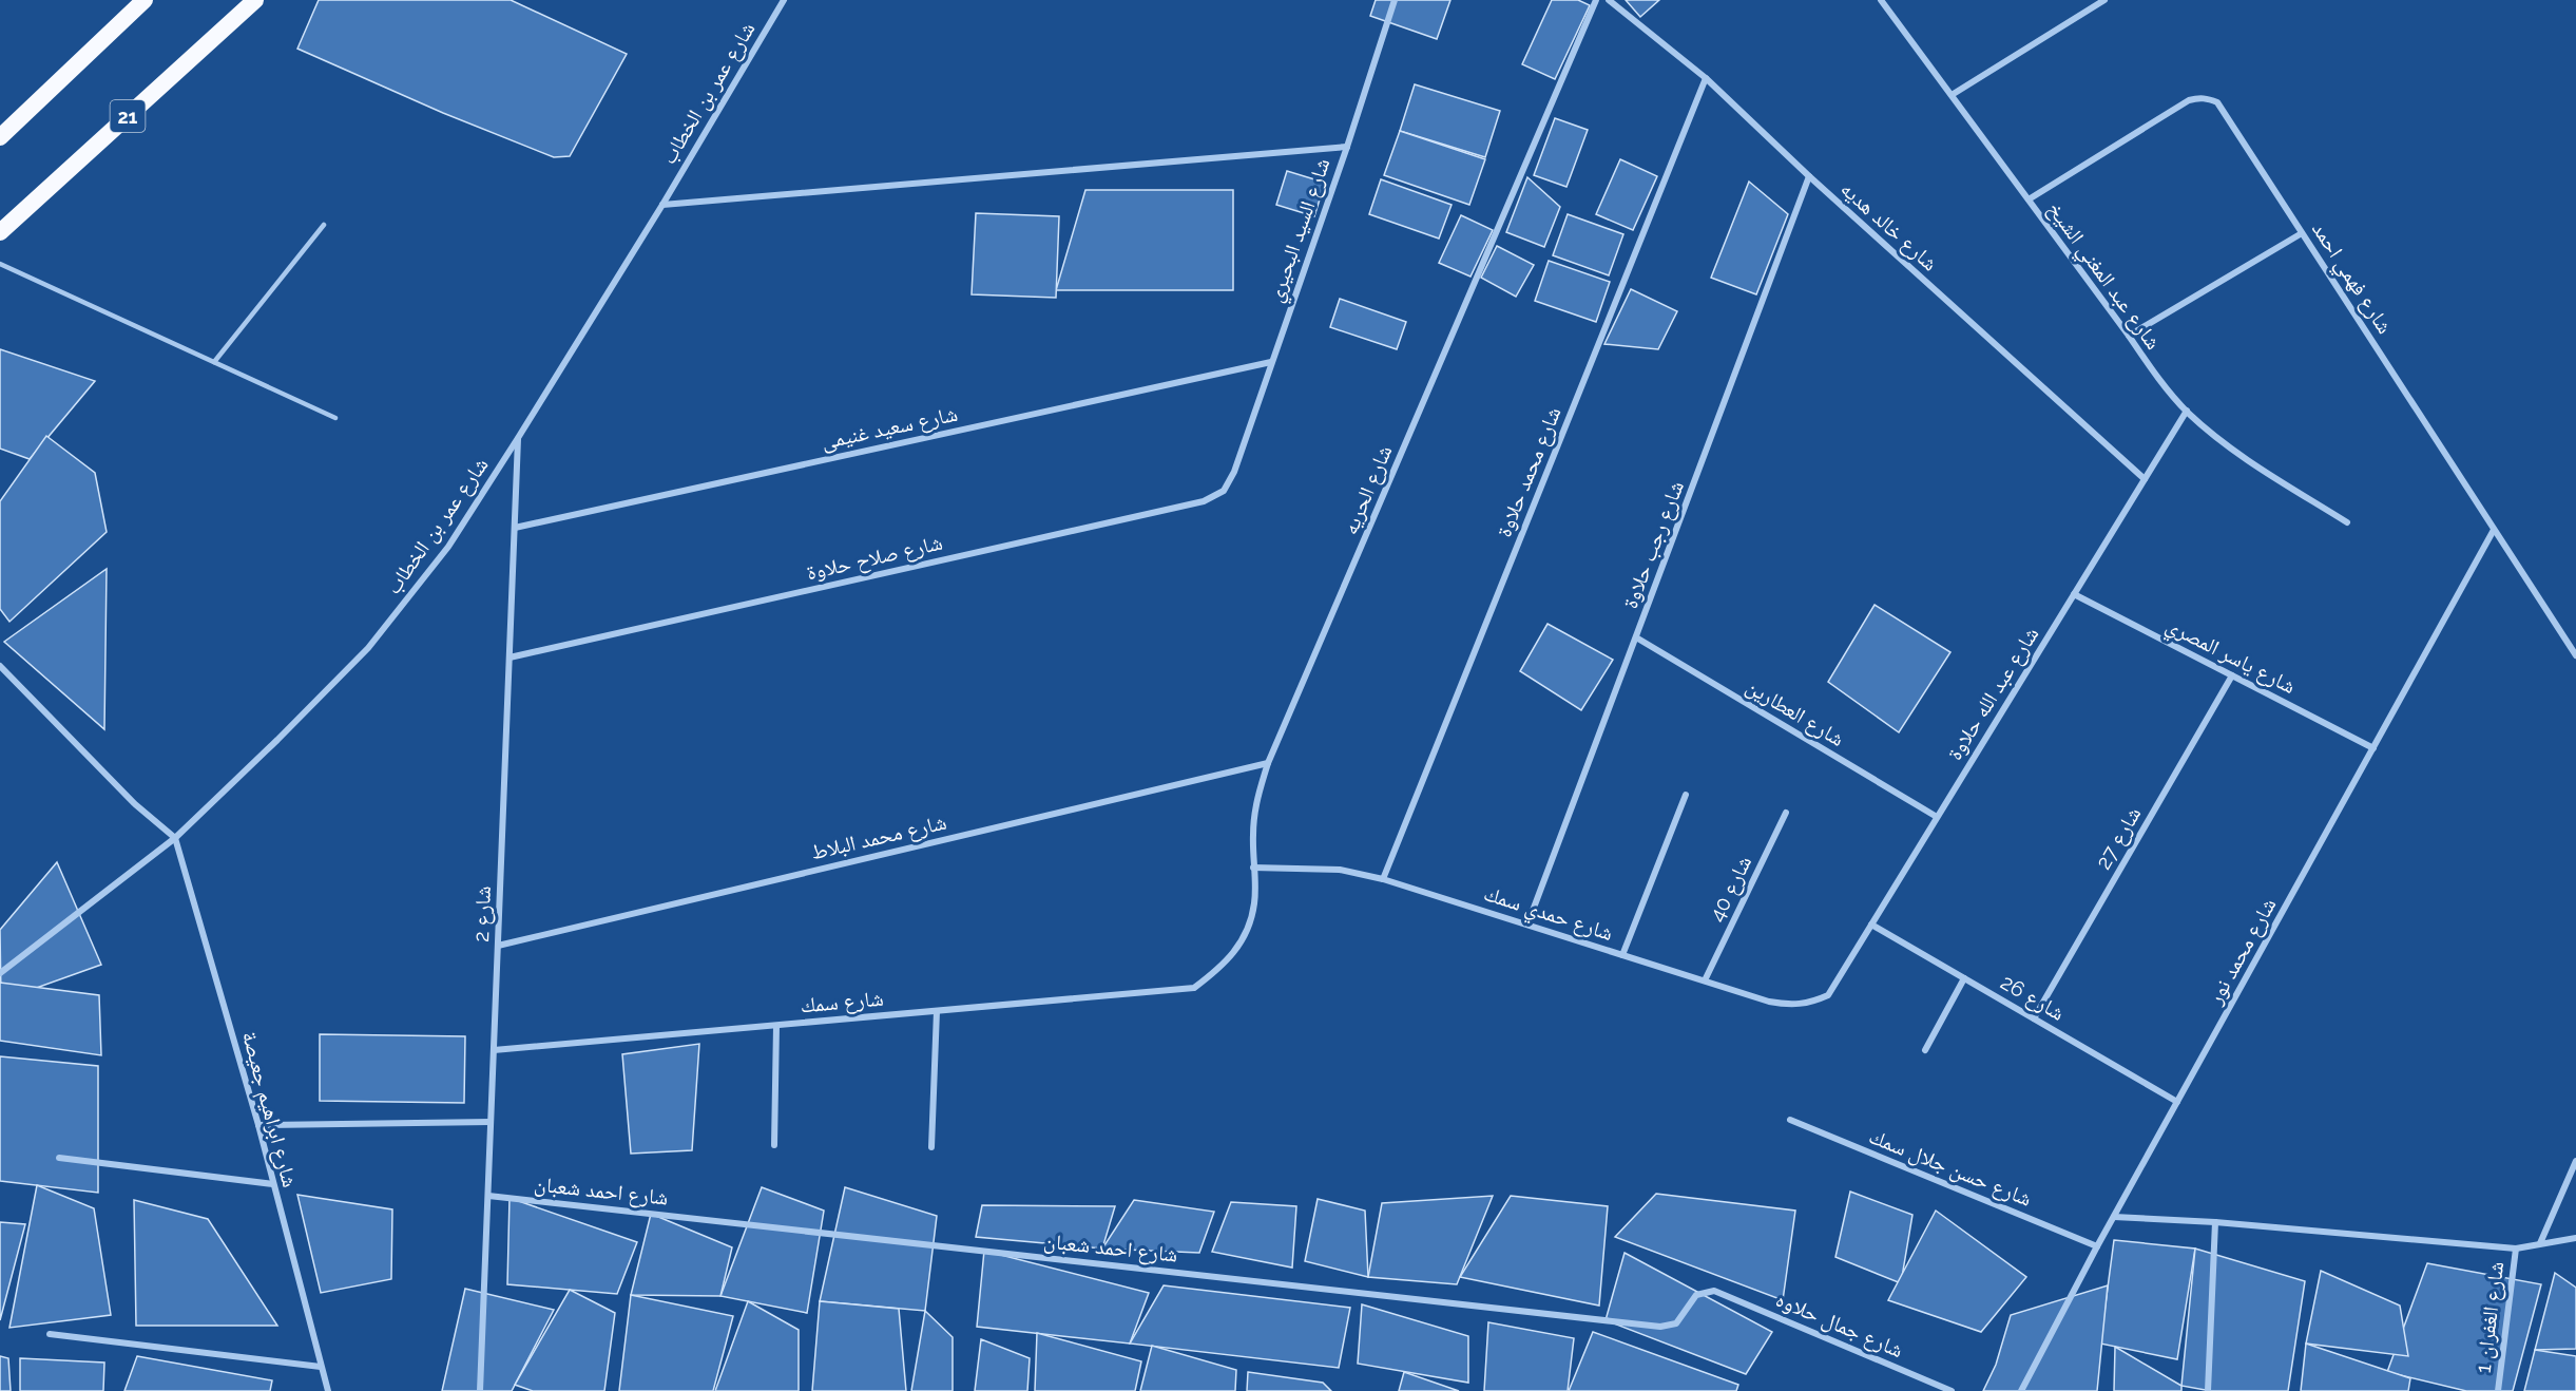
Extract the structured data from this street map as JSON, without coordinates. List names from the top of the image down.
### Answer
{
  "streets": {
    "highway": ["21"],
    "street": [
      "شارع عمر بن الخطاب",
      "شارع خالد هديه",
      "شارع السيد البحيري",
      "شارع عبد المغني الشيخ",
      "شارع فهمي احمد",
      "شارع سعيد غنيمى",
      "شارع محمد حلاوة",
      "شارع الحريه",
      "شارع رجب حلاوة",
      "شارع صلاح حلاوة",
      "شارع ياسر المصري",
      "شارع عبد الله حلاوة",
      "شارع العطارين",
      "شارع محمد البلاط",
      "شارع 27",
      "شارع 40",
      "شارع حمدي سمك",
      "شارع 2",
      "شارع محمد نور",
      "شارع 26",
      "شارع سمك",
      "شارع ابراهيم جعيصة",
      "شارع حسن جلال سمك",
      "شارع احمد شعبان",
      "شارع الغفران 1",
      "شارع جمال حلاوه"
    ]
  },
  "crossings": [
    ["شارع عمر بن الخطاب", "شارع 2"],
    ["شارع عمر بن الخطاب", "شارع ابراهيم جعيصة"],
    ["شارع خالد هديه", "شارع محمد حلاوة"],
    ["شارع خالد هديه", "شارع رجب حلاوة"],
    ["شارع خالد هديه", "شارع عبد الله حلاوة"],
    ["شارع السيد البحيري", "شارع سعيد غنيمى"],
    ["شارع السيد البحيري", "شارع صلاح حلاوة"],
    ["شارع عبد المغني الشيخ", "شارع فهمي احمد"],
    ["شارع عبد المغني الشيخ", "شارع عبد الله حلاوة"],
    ["شارع فهمي احمد", "شارع محمد نور"],
    ["شارع سعيد غنيمى", "شارع 2"],
    ["شارع محمد حلاوة", "شارع حمدي سمك"],
    ["شارع الحريه", "شارع محمد البلاط"],
    ["شارع الحريه", "شارع حمدي سمك"],
    ["شارع الحريه", "شارع سمك"],
    ["شارع رجب حلاوة", "شارع العطارين"],
    ["شارع رجب حلاوة", "شارع حمدي سمك"],
    ["شارع صلاح حلاوة", "شارع 2"],
    ["شارع ياسر المصري", "شارع عبد الله حلاوة"],
    ["شارع ياسر المصري", "شارع 27"],
    ["شارع ياسر المصري", "شارع محمد نور"],
    ["شارع عبد الله حلاوة", "شارع العطارين"],
    ["شارع عبد الله حلاوة", "شارع حمدي سمك"],
    ["شارع عبد الله حلاوة", "شارع 26"],
    ["شارع محمد البلاط", "شارع 2"],
    ["شارع 27", "شارع 26"],
    ["شارع 40", "شارع حمدي سمك"],
    ["شارع 2", "شارع سمك"],
    ["شارع 2", "شارع احمد شعبان"],
    ["شارع محمد نور", "شارع 26"],
    ["شارع محمد نور", "شارع حسن جلال سمك"],
    ["شارع احمد شعبان", "شارع جمال حلاوه"]
  ]
}
